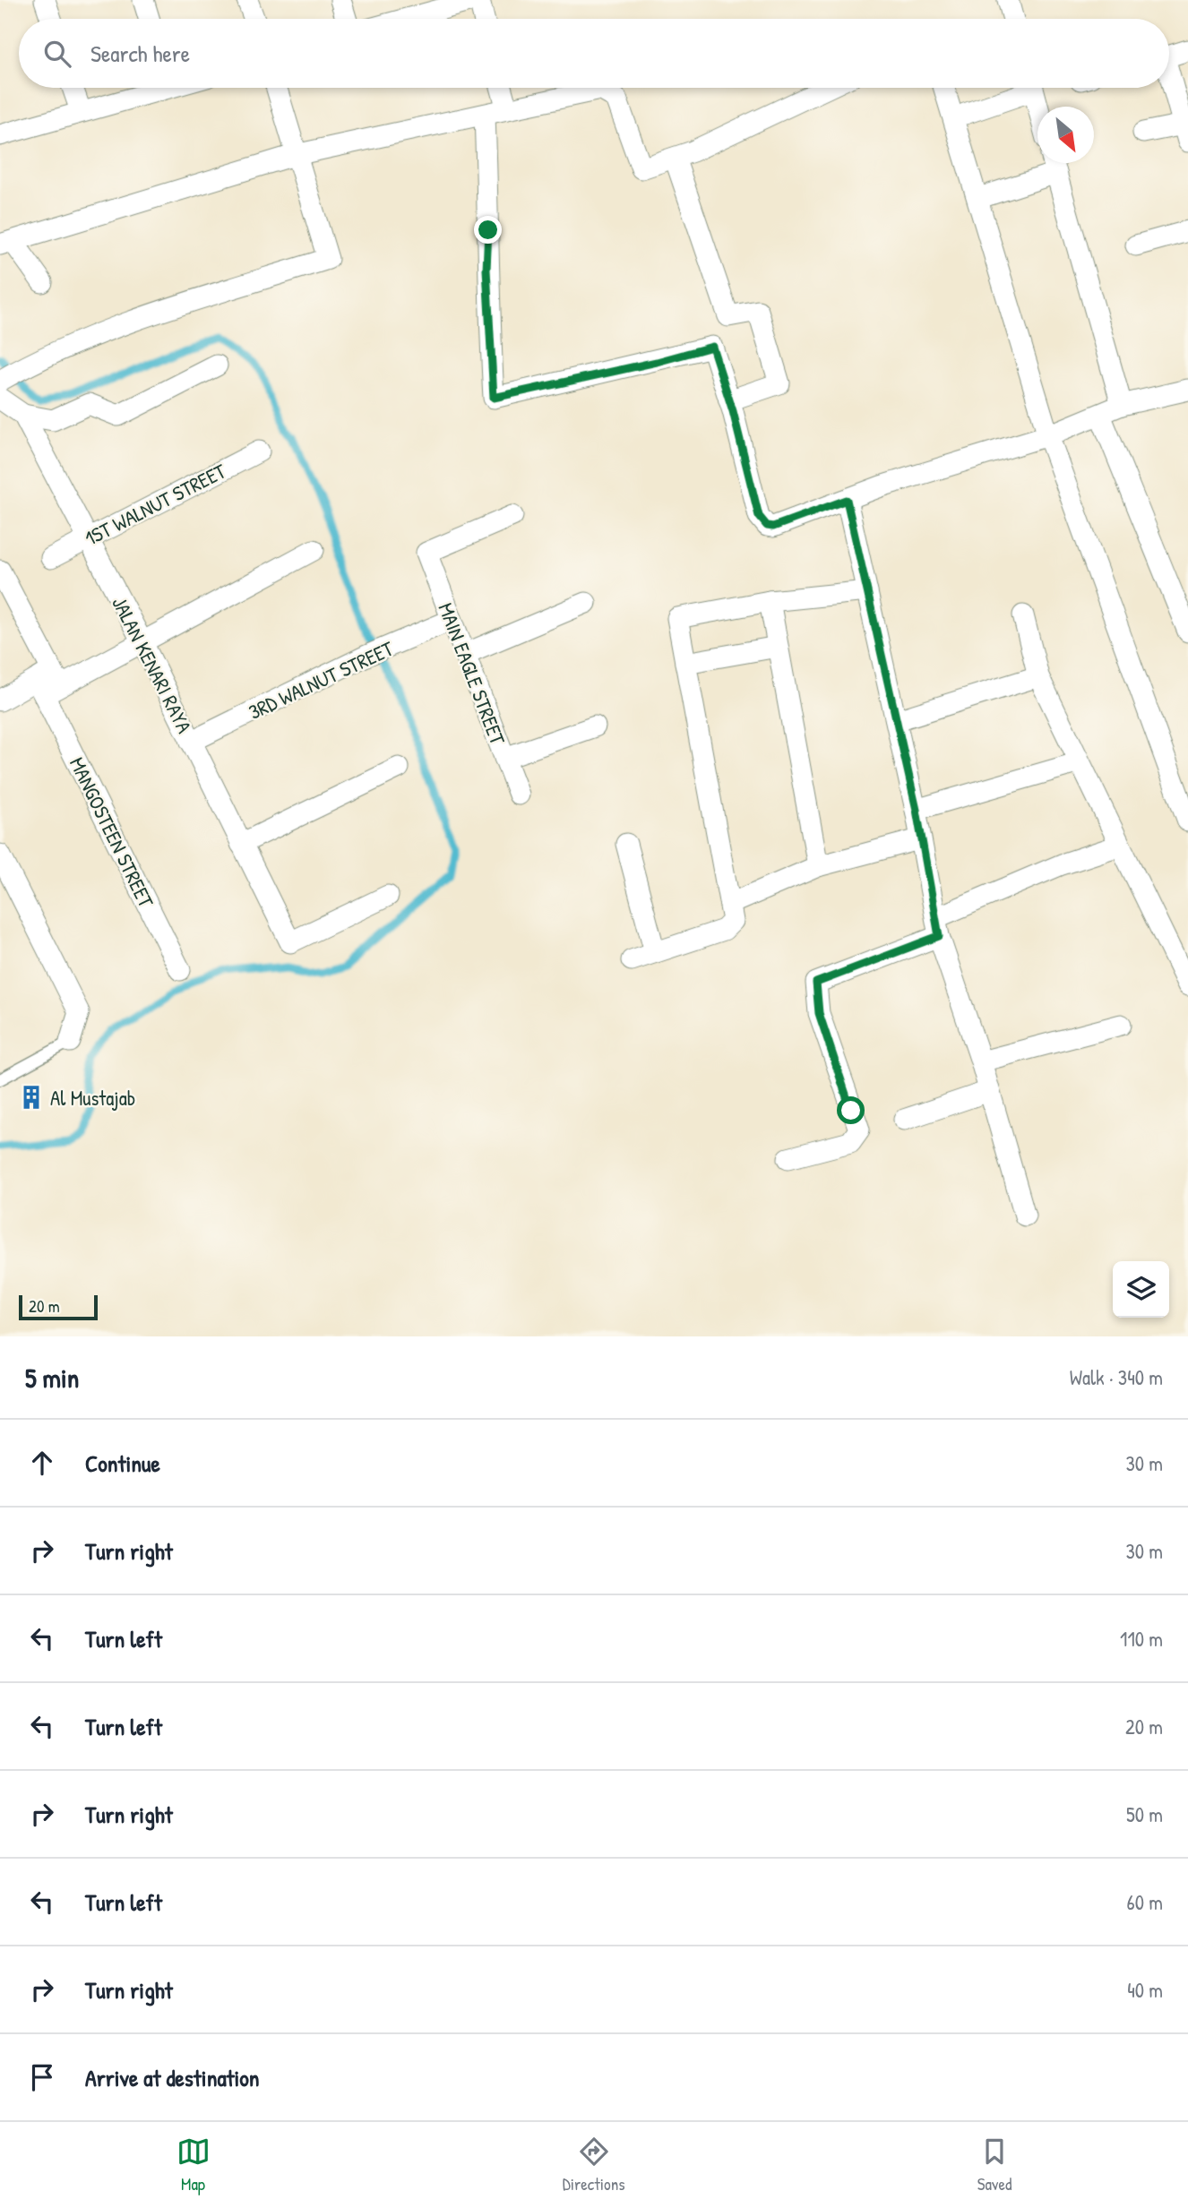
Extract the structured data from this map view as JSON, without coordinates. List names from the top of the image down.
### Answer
{
  "streets": {
    "street": [
      "1ST WALNUT STREET",
      "JALAN KENARI RAYA",
      "MAIN EAGLE STREET",
      "3RD WALNUT STREET",
      "MANGOSTEEN STREET"
    ]
  },
  "crossings": [
    ["1ST WALNUT STREET", "JALAN KENARI RAYA"],
    ["JALAN KENARI RAYA", "3RD WALNUT STREET"],
    ["MAIN EAGLE STREET", "3RD WALNUT STREET"]
  ],
  "places": {
    "building": ["Al Mustajab"]
  },
  "scale_bar": "20 m",
  "north": "bottom right",
  "page": {
    "search": "Search here",
    "scale": "20 m",
    "heading": ["5 min", "Walk · 340 m"],
    "list": [
      ["Continue", "30 m"],
      ["Turn right", "30 m"],
      ["Turn left", "110 m"],
      ["Turn left", "20 m"],
      ["Turn right", "50 m"],
      ["Turn left", "60 m"],
      ["Turn right", "40 m"],
      "Arrive at destination"
    ],
    "nav": ["Map", "Directions", "Saved"]
  }
}
